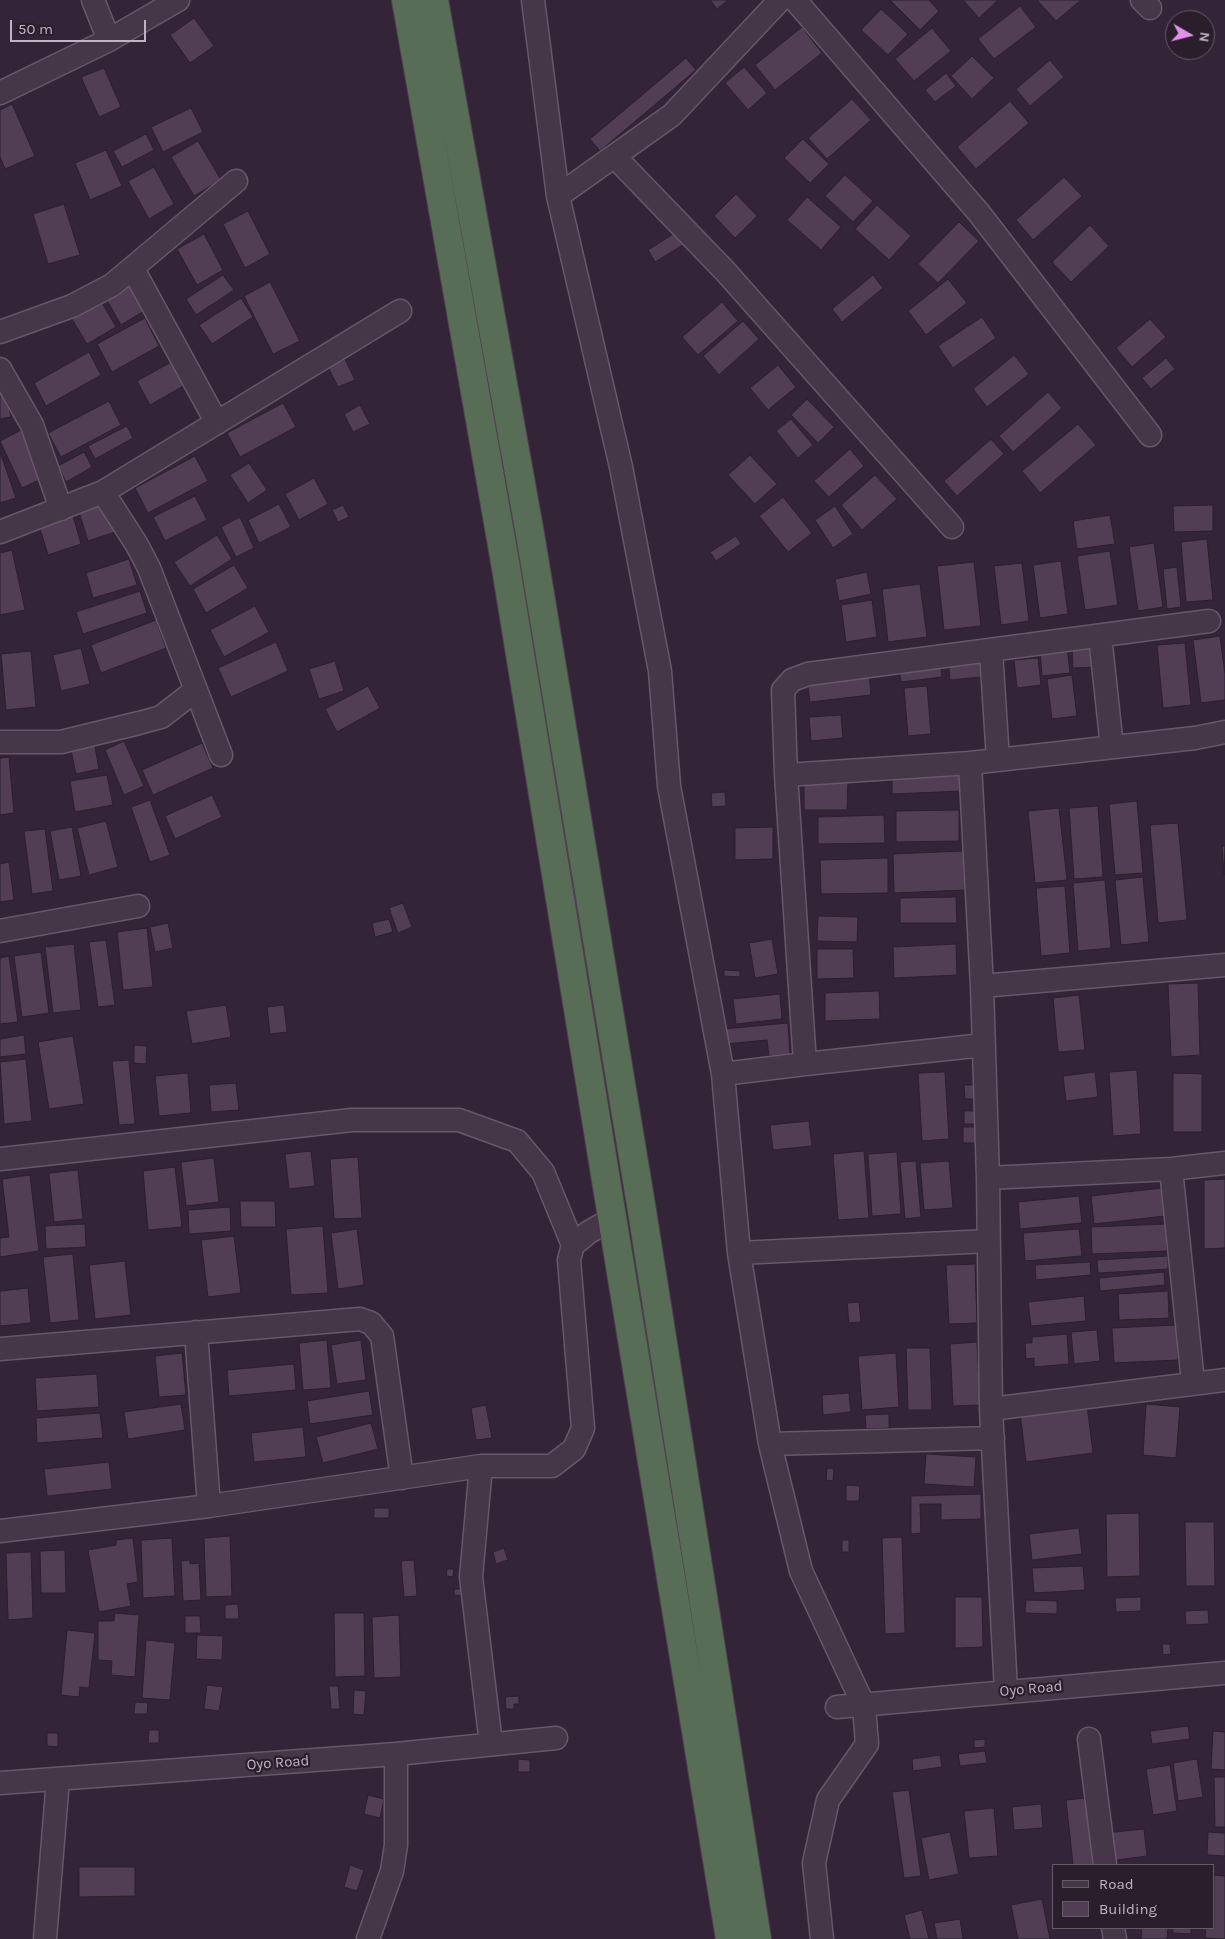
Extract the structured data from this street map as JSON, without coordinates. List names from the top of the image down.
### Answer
{
  "streets": {
    "street": ["Oyo Road"]
  },
  "legend": ["Road", "Building"],
  "scale_bar": "50 m",
  "north": "right"
}
